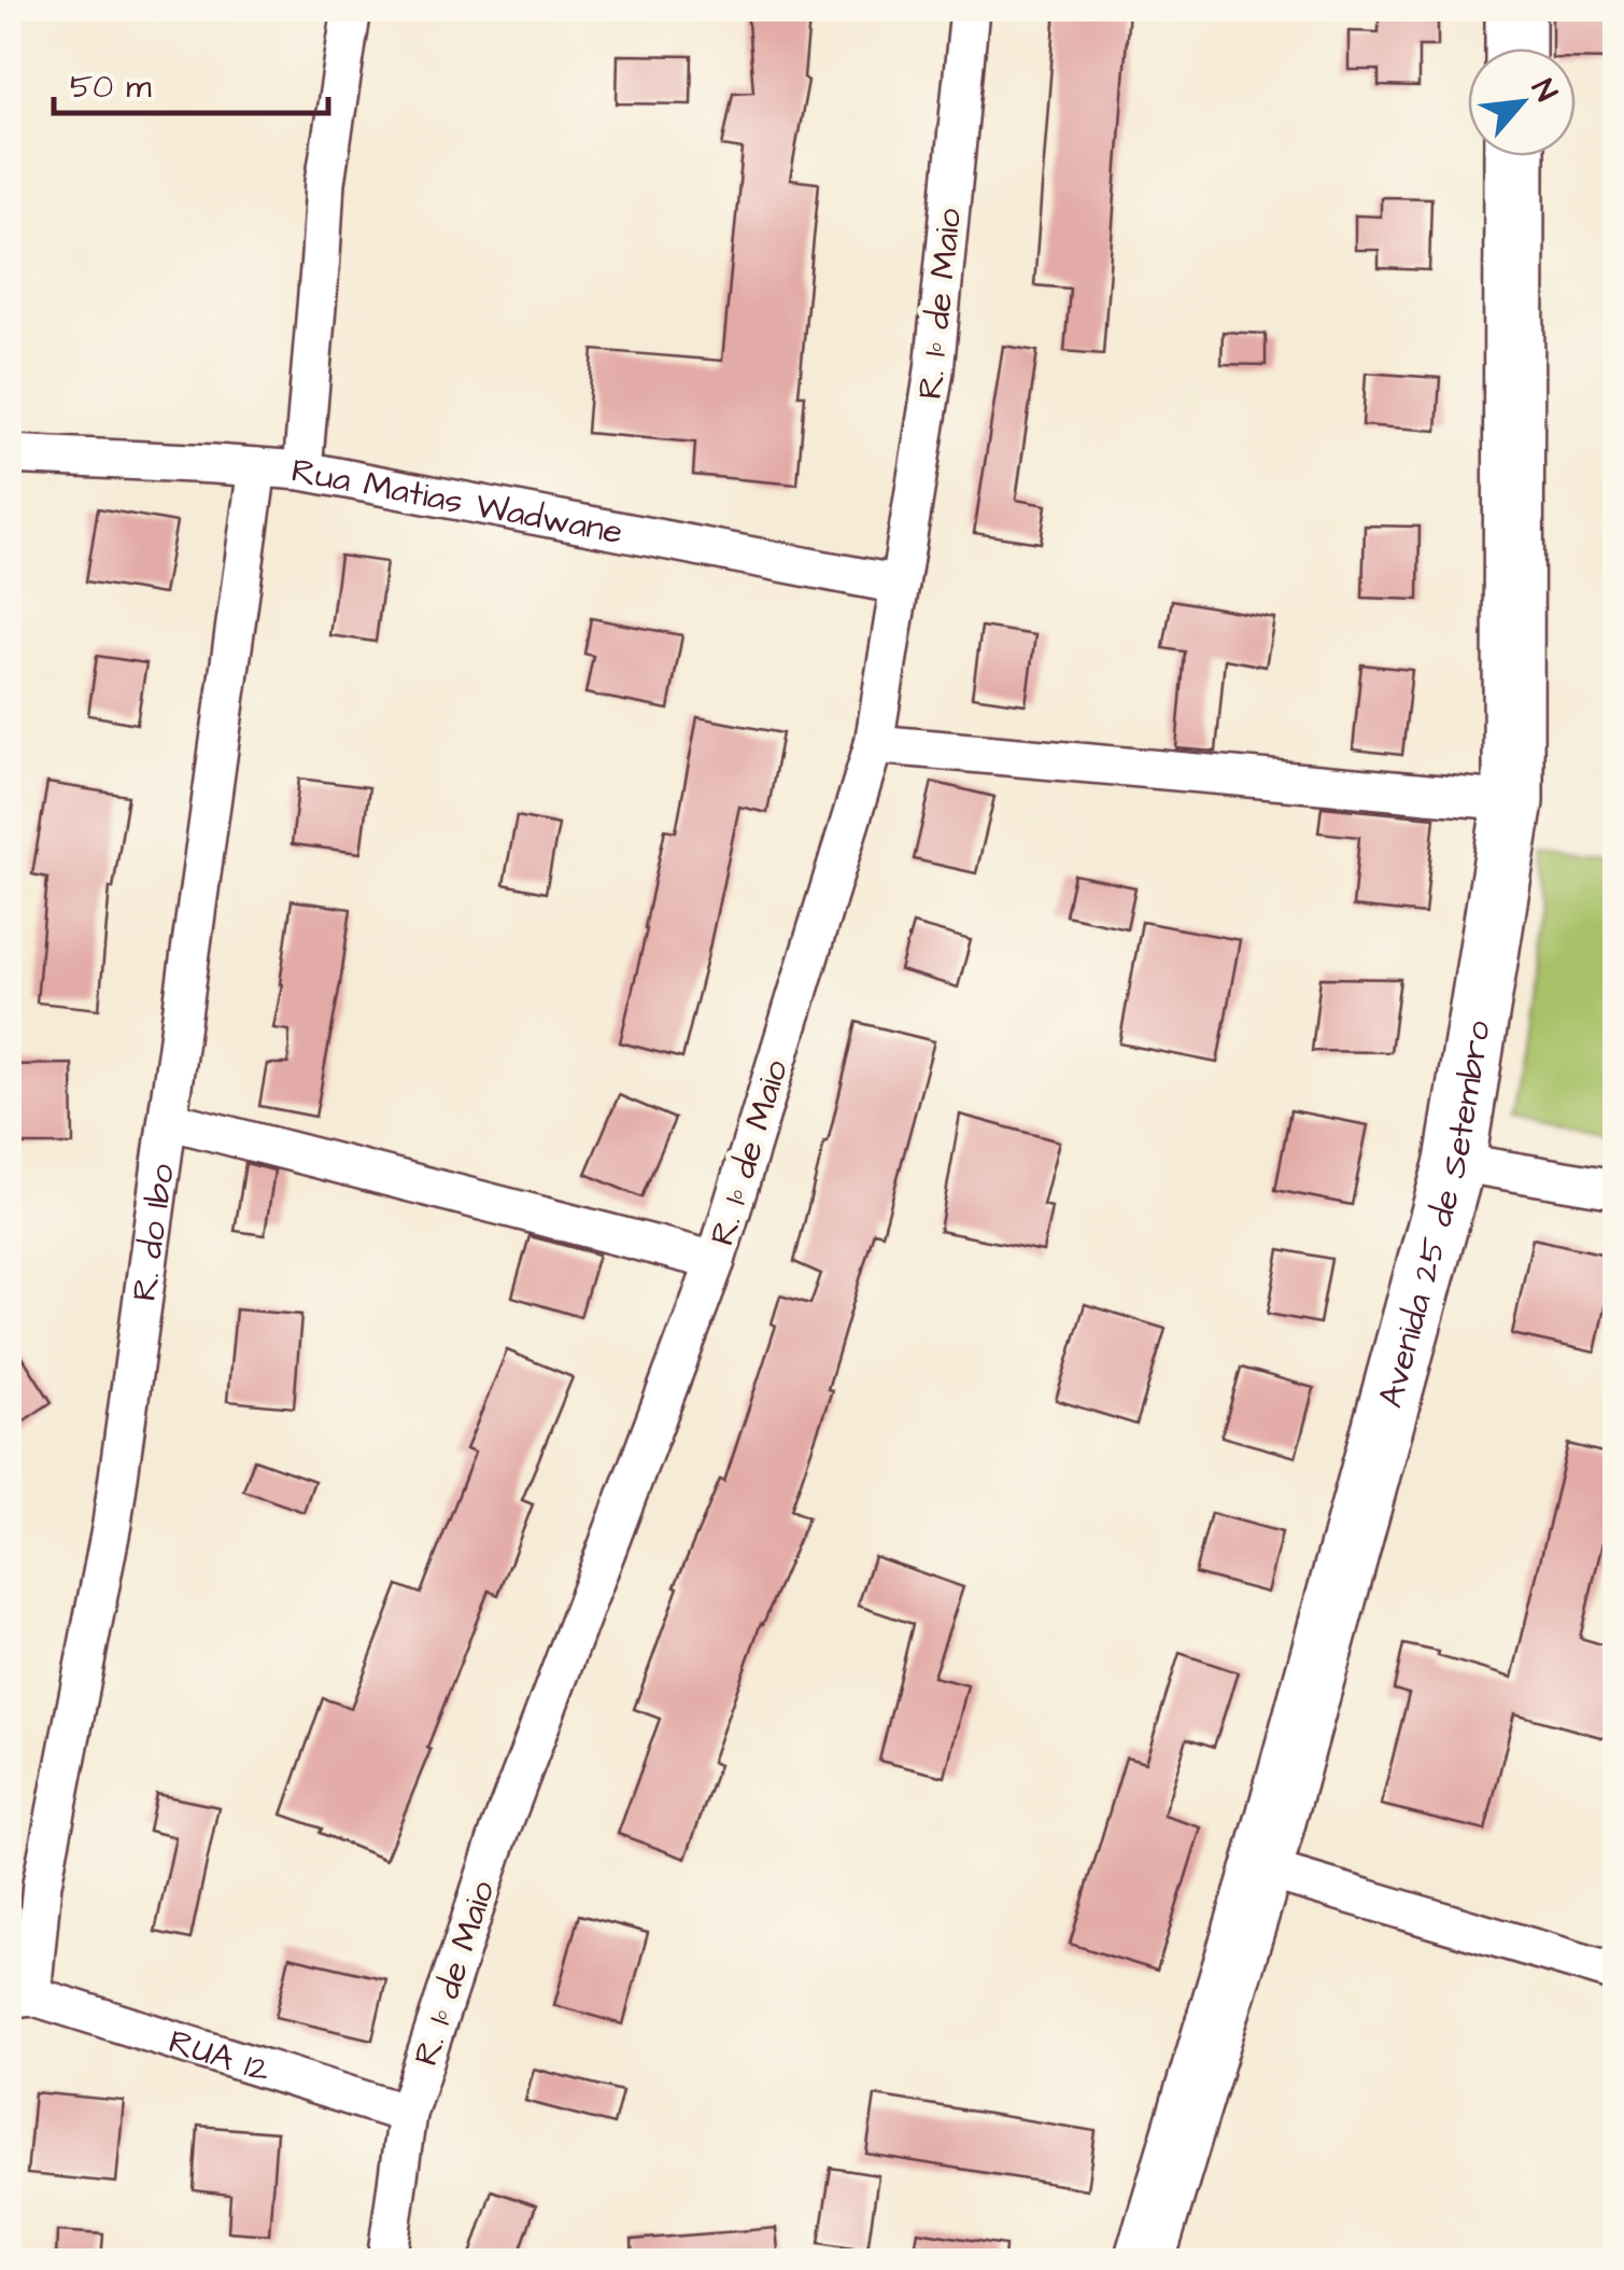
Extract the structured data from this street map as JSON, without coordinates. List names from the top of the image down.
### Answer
{
  "streets": {
    "highway": ["Avenida 25 de Setembro"],
    "street": [
      "R. 1º de Maio",
      "Rua Matias Wadwane",
      "R. do Ibo",
      "RUA 12"
    ]
  },
  "crossings": [
    ["R. 1º de Maio", "Rua Matias Wadwane"],
    ["R. 1º de Maio", "RUA 12"],
    ["Rua Matias Wadwane", "R. do Ibo"],
    ["R. do Ibo", "RUA 12"]
  ],
  "scale_bar": "50 m",
  "north": "top right"
}
